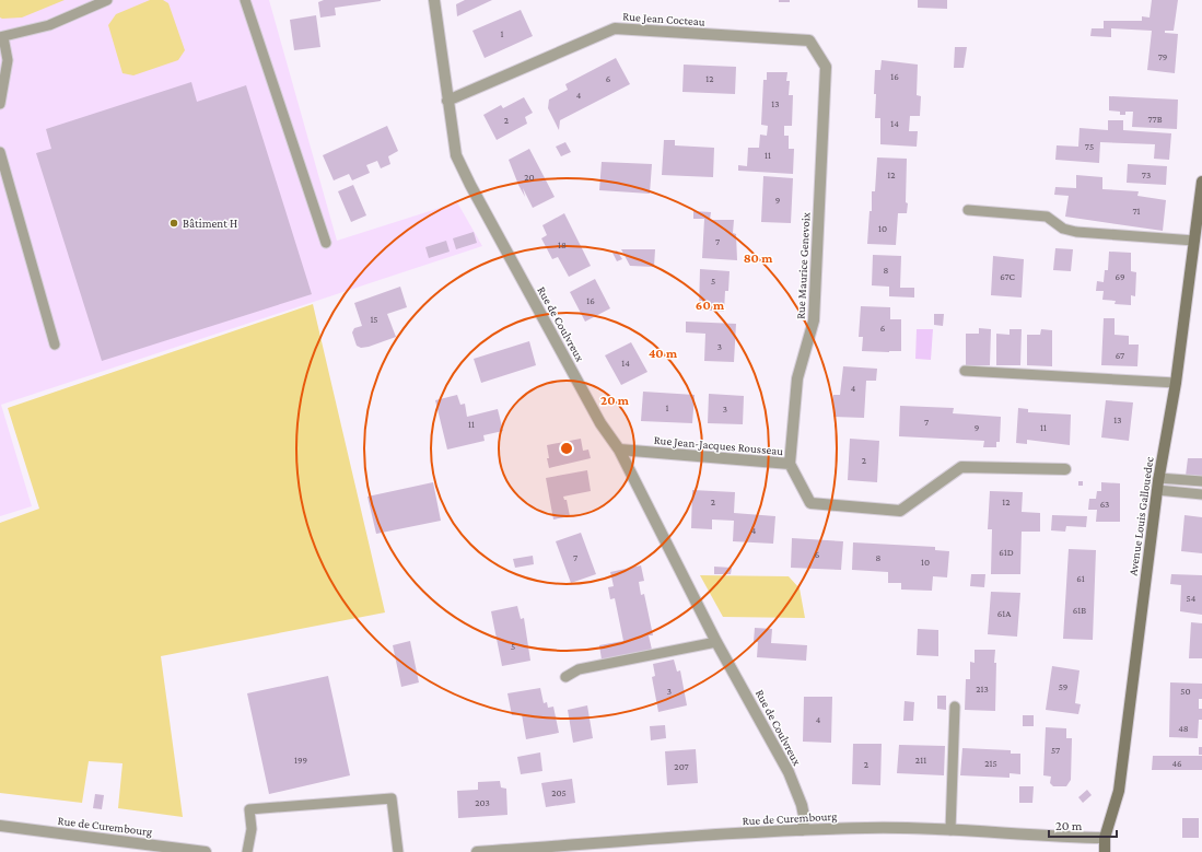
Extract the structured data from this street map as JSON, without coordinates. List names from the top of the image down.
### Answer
{
  "streets": {
    "main road": ["Avenue Louis Gallouedec"],
    "street": [
      "Rue Jean Cocteau",
      "Rue Maurice Genevoix",
      "Rue de Coulvreux",
      "Rue Jean-Jacques Rousseau",
      "Rue de Curembourg"
    ]
  },
  "crossings": [
    ["Rue Jean Cocteau", "Rue Maurice Genevoix"],
    ["Rue Jean Cocteau", "Rue de Coulvreux"],
    ["Rue Maurice Genevoix", "Rue Jean-Jacques Rousseau"],
    ["Rue de Coulvreux", "Rue Jean-Jacques Rousseau"],
    ["Rue de Coulvreux", "Rue de Curembourg"],
    ["Avenue Louis Gallouedec", "Rue de Curembourg"]
  ],
  "places": ["Bâtiment H"],
  "house_numbers": [
    "1",
    "79",
    "16",
    "6",
    "12",
    "4",
    "13",
    "77B",
    "2",
    "14",
    "75",
    "11",
    "12",
    "73",
    "20",
    "9",
    "71",
    "10",
    "7",
    "18",
    "8",
    "67C",
    "69",
    "5",
    "16",
    "15",
    "6",
    "3",
    "67",
    "14",
    "4",
    "1",
    "3",
    "13",
    "7",
    "11",
    "9",
    "11",
    "2",
    "2",
    "12",
    "63",
    "4",
    "61D",
    "6",
    "7",
    "8",
    "10",
    "61",
    "54",
    "61B",
    "61A",
    "5",
    "59",
    "213",
    "3",
    "50",
    "4",
    "48",
    "57",
    "199",
    "211",
    "215",
    "46",
    "2",
    "207",
    "205",
    "203"
  ],
  "scale_bar": "20 m",
  "rings": [
    "80 m",
    "60 m",
    "40 m",
    "20 m"
  ]
}
